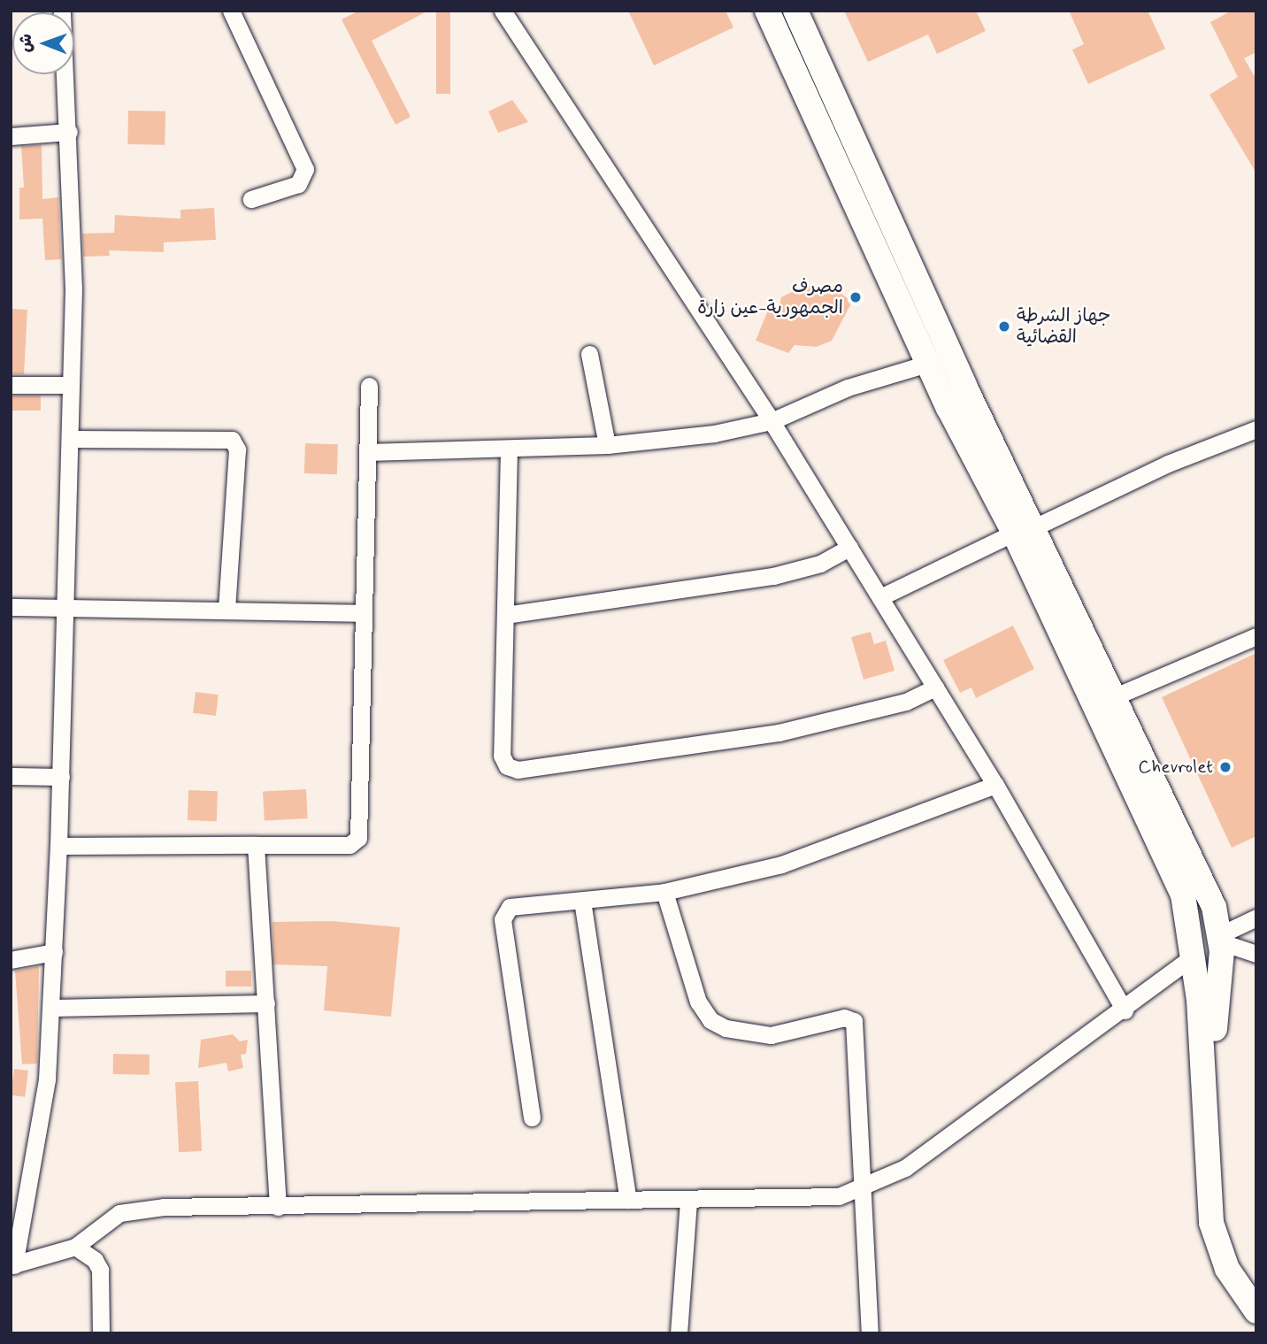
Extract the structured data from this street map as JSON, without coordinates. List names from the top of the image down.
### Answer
{
  "places": ["مصرف الجمهورية-عين زارة", "جهاز الشرطة القضائية", "Chevrolet"],
  "north": "left"
}
